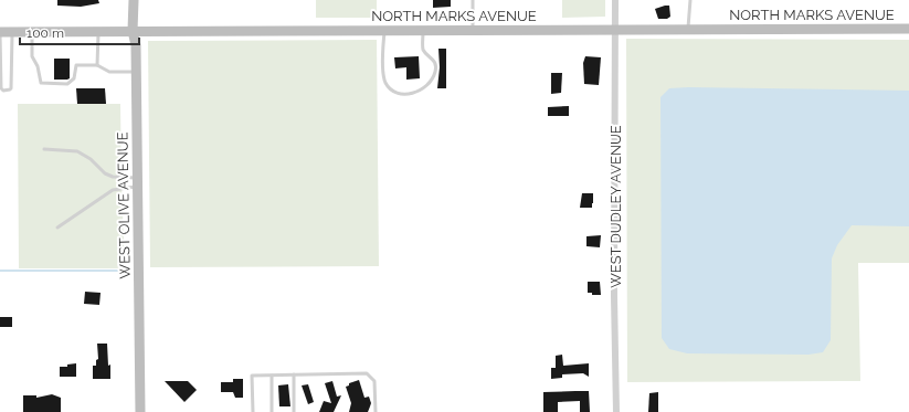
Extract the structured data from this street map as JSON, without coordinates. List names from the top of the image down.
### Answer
{
  "streets": {
    "main road": ["NORTH MARKS AVENUE", "WEST OLIVE AVENUE"],
    "street": ["WEST DUDLEY AVENUE"]
  },
  "crossings": [
    ["NORTH MARKS AVENUE", "WEST OLIVE AVENUE"],
    ["NORTH MARKS AVENUE", "WEST DUDLEY AVENUE"]
  ],
  "scale_bar": "100 m"
}
